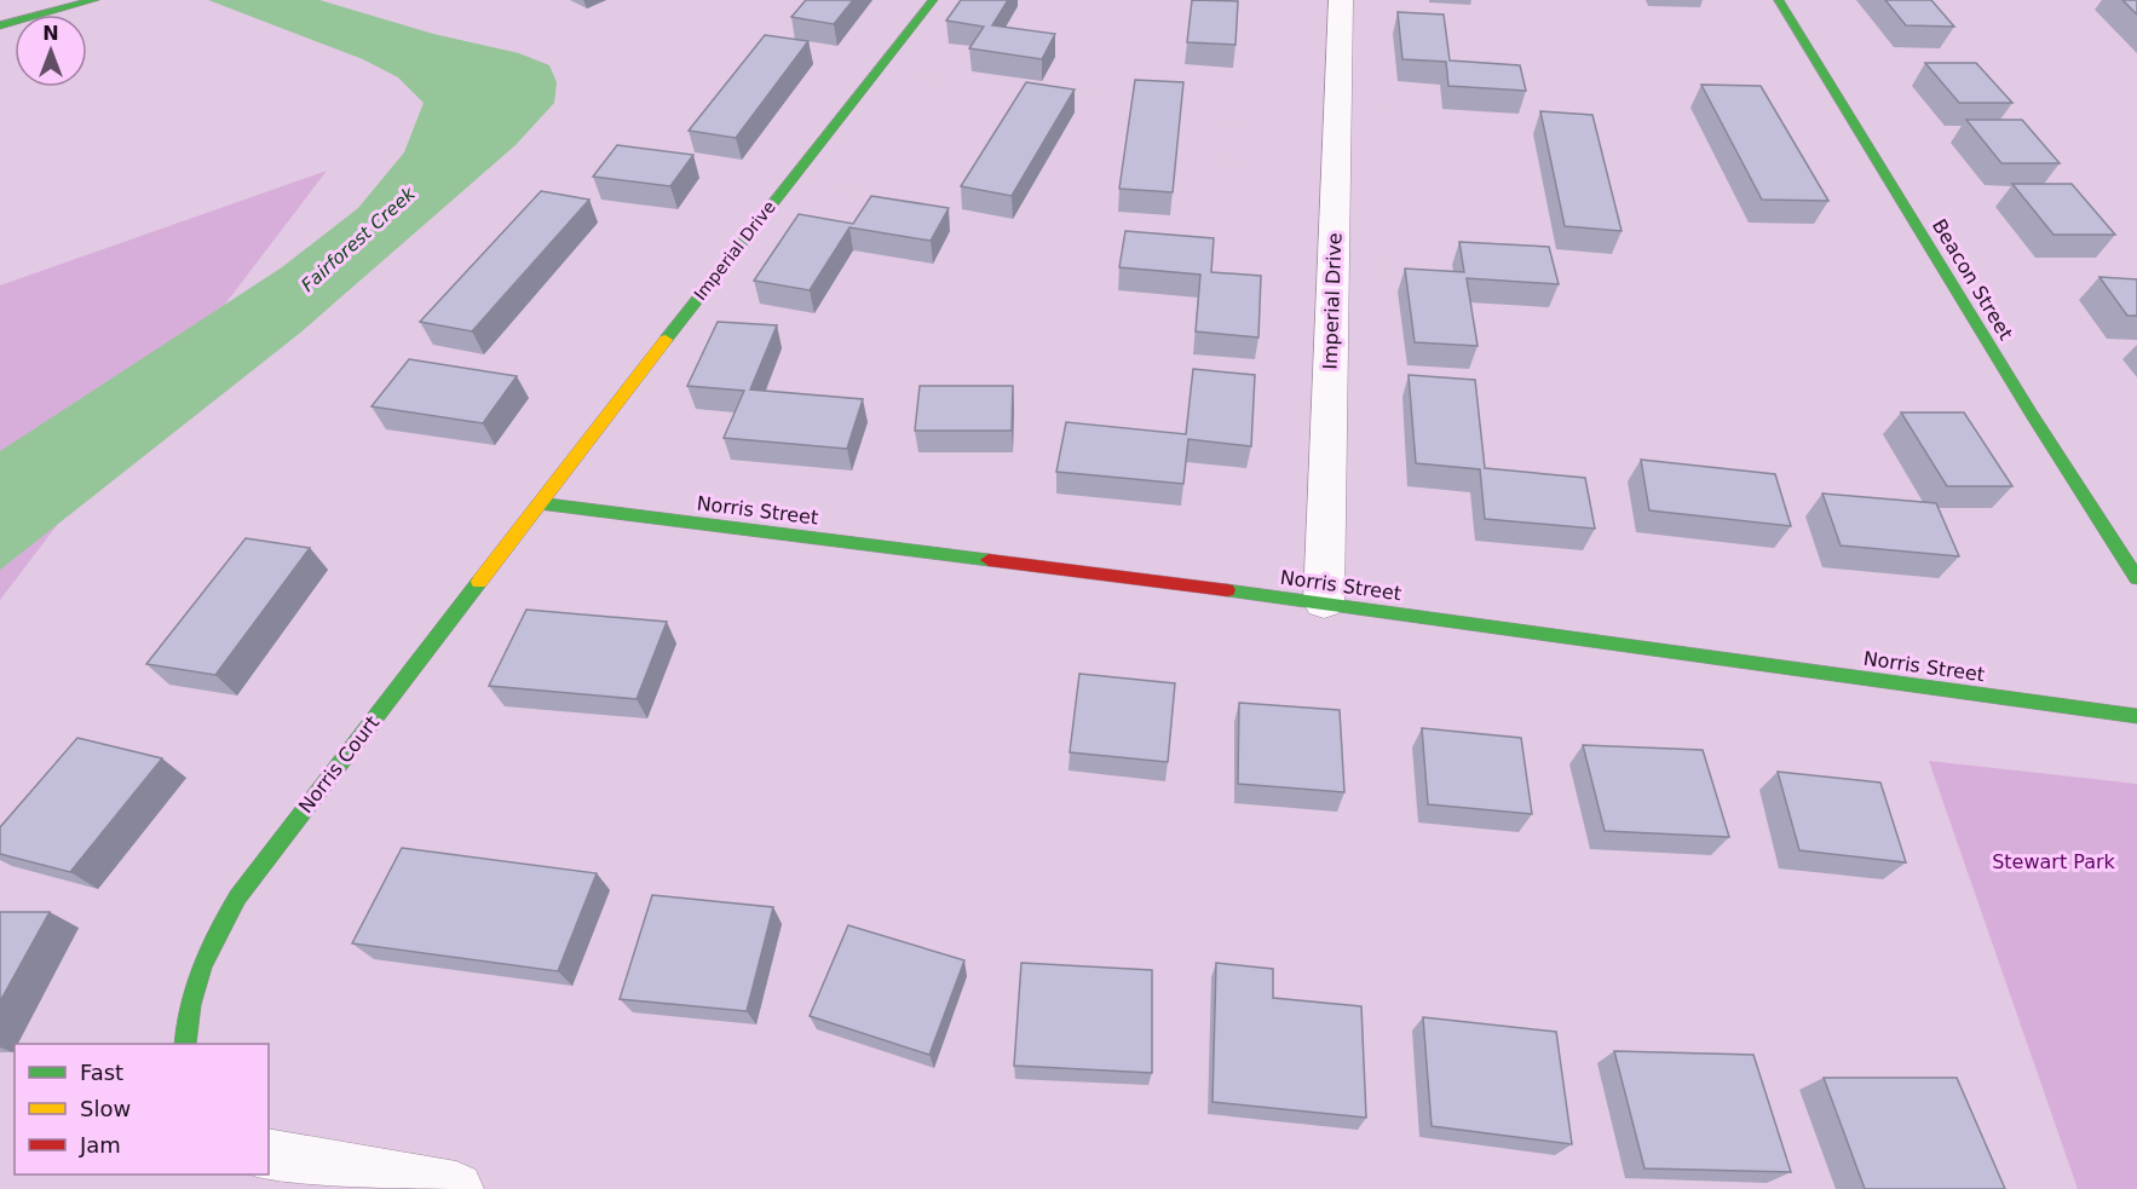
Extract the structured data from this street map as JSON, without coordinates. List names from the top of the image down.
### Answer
{
  "streets": {
    "street": [
      "Imperial Drive",
      "Beacon Street",
      "Norris Street",
      "Norris Court"
    ]
  },
  "crossings": [
    ["Imperial Drive", "Norris Street"],
    ["Imperial Drive", "Norris Court"],
    ["Norris Street", "Norris Court"]
  ],
  "water": ["Fairforest Creek"],
  "parks": ["Stewart Park"],
  "legend": ["Fast", "Slow", "Jam"],
  "north": "top"
}
